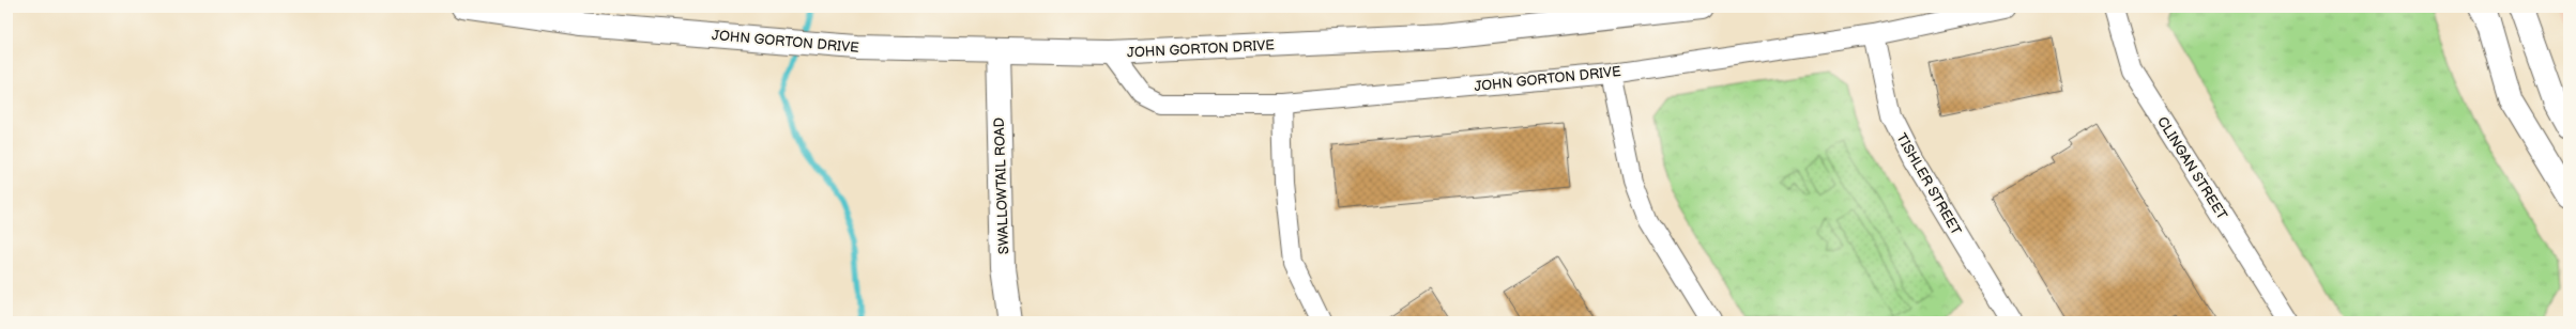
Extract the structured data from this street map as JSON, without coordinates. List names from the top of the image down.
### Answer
{
  "streets": {
    "main road": ["JOHN GORTON DRIVE", "SWALLOWTAIL ROAD"],
    "street": ["CLINGAN STREET", "TISHLER STREET"]
  },
  "crossings": [
    ["JOHN GORTON DRIVE", "TISHLER STREET"],
    ["JOHN GORTON DRIVE", "SWALLOWTAIL ROAD"]
  ]
}
